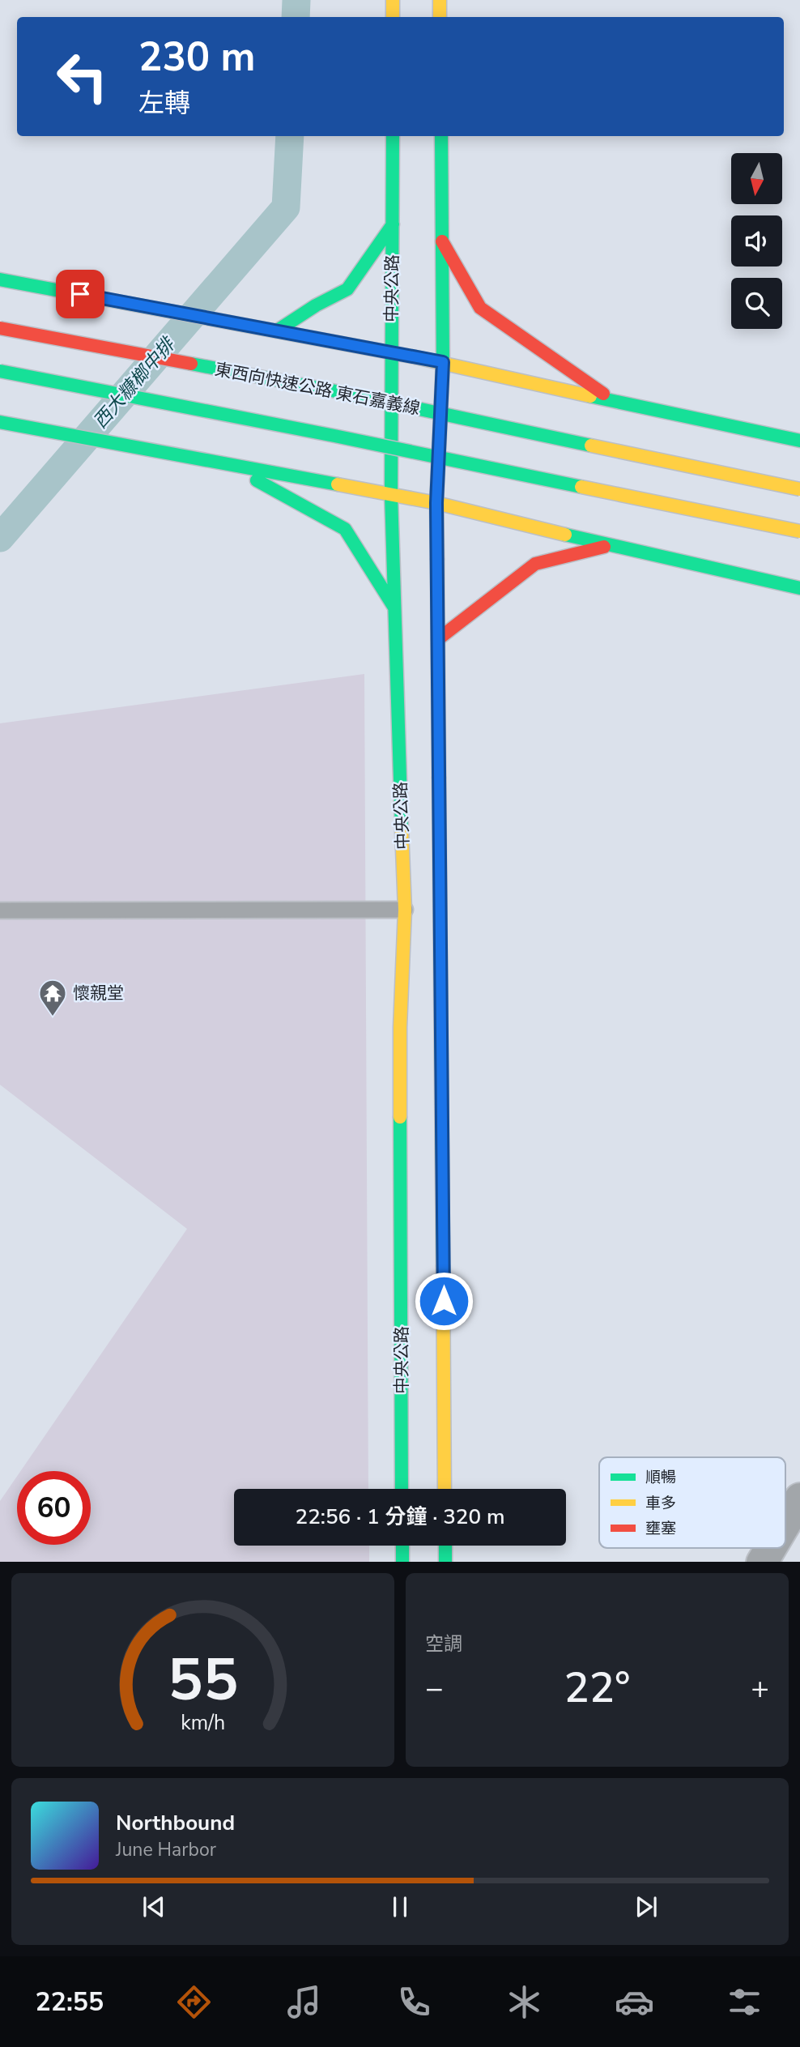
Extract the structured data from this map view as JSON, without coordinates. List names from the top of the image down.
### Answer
{
  "streets": {
    "main road": ["中央公路", "東西向快速公路 東石嘉義線"]
  },
  "water": ["西大糠榔中排"],
  "places": {
    "temple": ["懷親堂"]
  },
  "legend": ["順暢", "車多", "壅塞"],
  "north": "bottom",
  "page": {
    "turn": ["230 m", "左轉"],
    "limit": "60",
    "trip": "22:56 · 1 分鐘 · 320 m",
    "tile": "空調",
    "heat": ["−", "22°", "+"],
    "song": ["Northbound", "June Harbor"],
    "tabs": "22:55",
    "gauge": ["55", "km/h"]
  }
}
